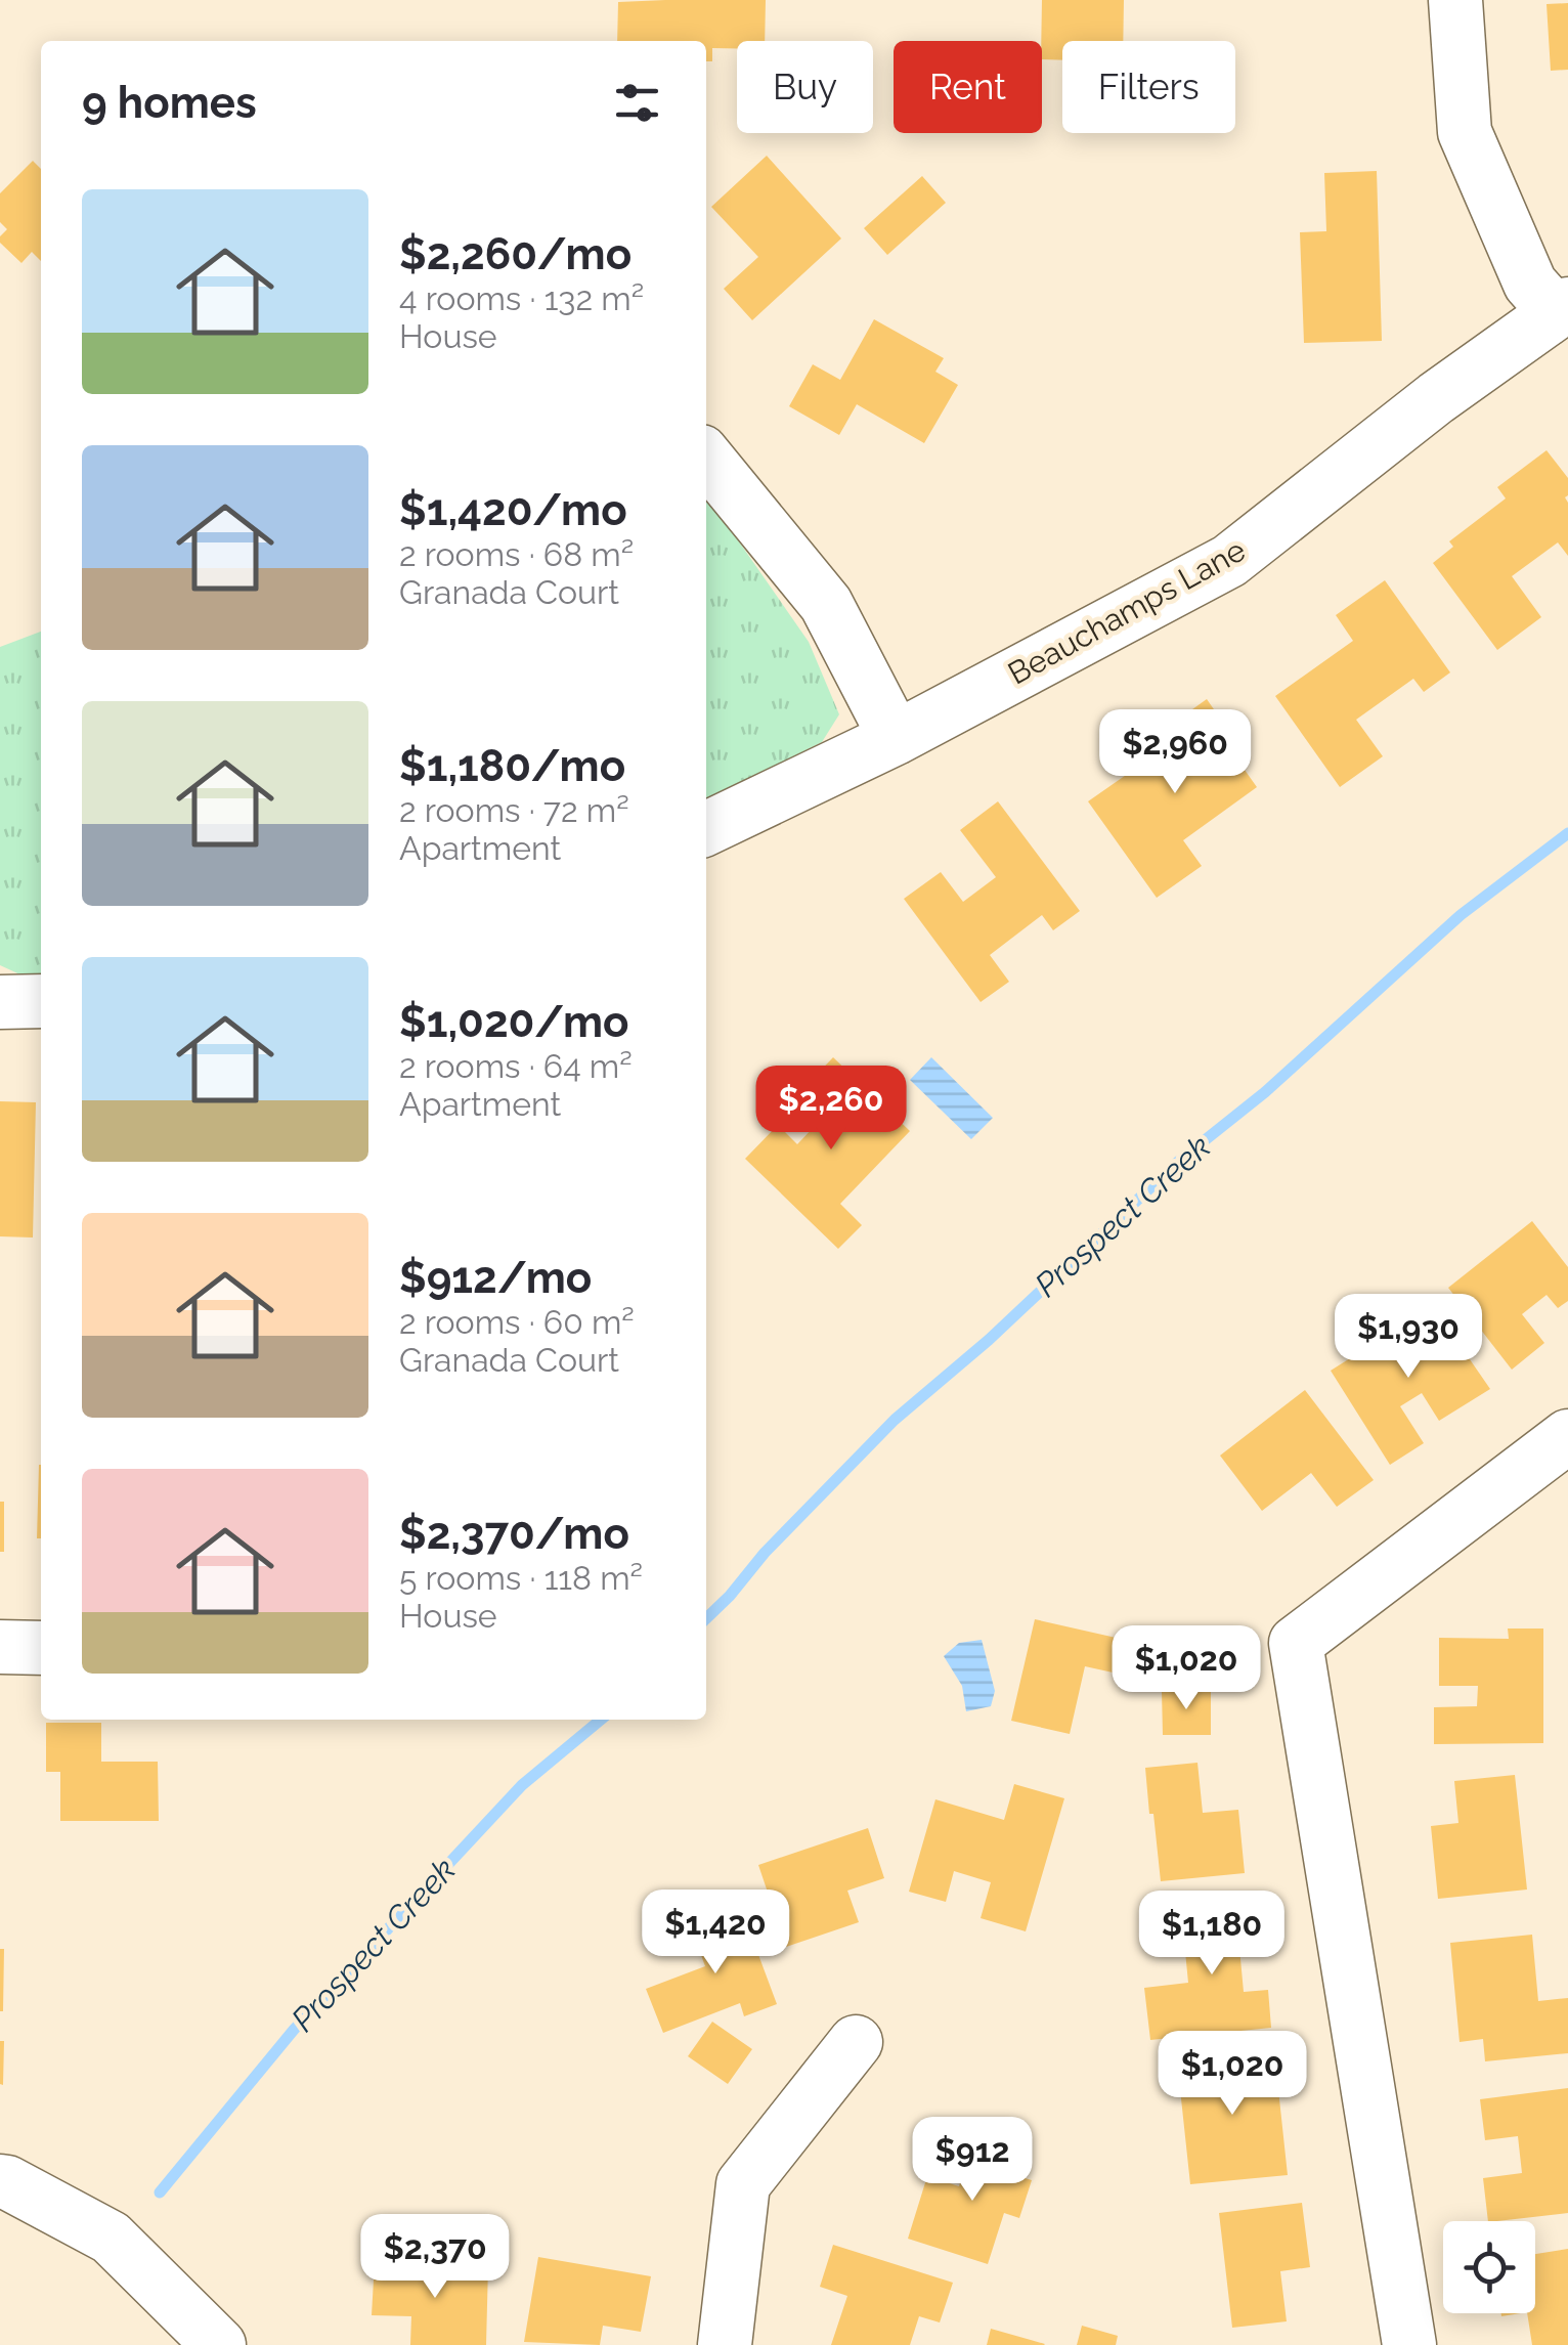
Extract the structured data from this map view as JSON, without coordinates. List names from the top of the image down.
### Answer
{
  "streets": {
    "street": ["Beauchamps Lane"]
  },
  "water": ["Prospect Creek"],
  "page": {
    "chip": ["Buy", "Rent", "Filters"],
    "heading": "9 homes",
    "list": [
      {
        "name": "$2,260/mo",
        "note": "4 rooms · 132 m² · House"
      },
      {
        "name": "$1,420/mo",
        "note": "2 rooms · 68 m² · Granada Court"
      },
      {
        "name": "$1,180/mo",
        "note": "2 rooms · 72 m² · Apartment"
      },
      {
        "name": "$1,020/mo",
        "note": "2 rooms · 64 m² · Apartment"
      },
      {
        "name": "$912/mo",
        "note": "2 rooms · 60 m² · Granada Court"
      },
      {
        "name": "$2,370/mo",
        "note": "5 rooms · 118 m² · House"
      }
    ],
    "price": [
      "$2,960",
      "$2,260",
      "$1,930",
      "$1,020",
      "$1,420",
      "$1,180",
      "$1,020",
      "$912",
      "$2,370"
    ]
  }
}
